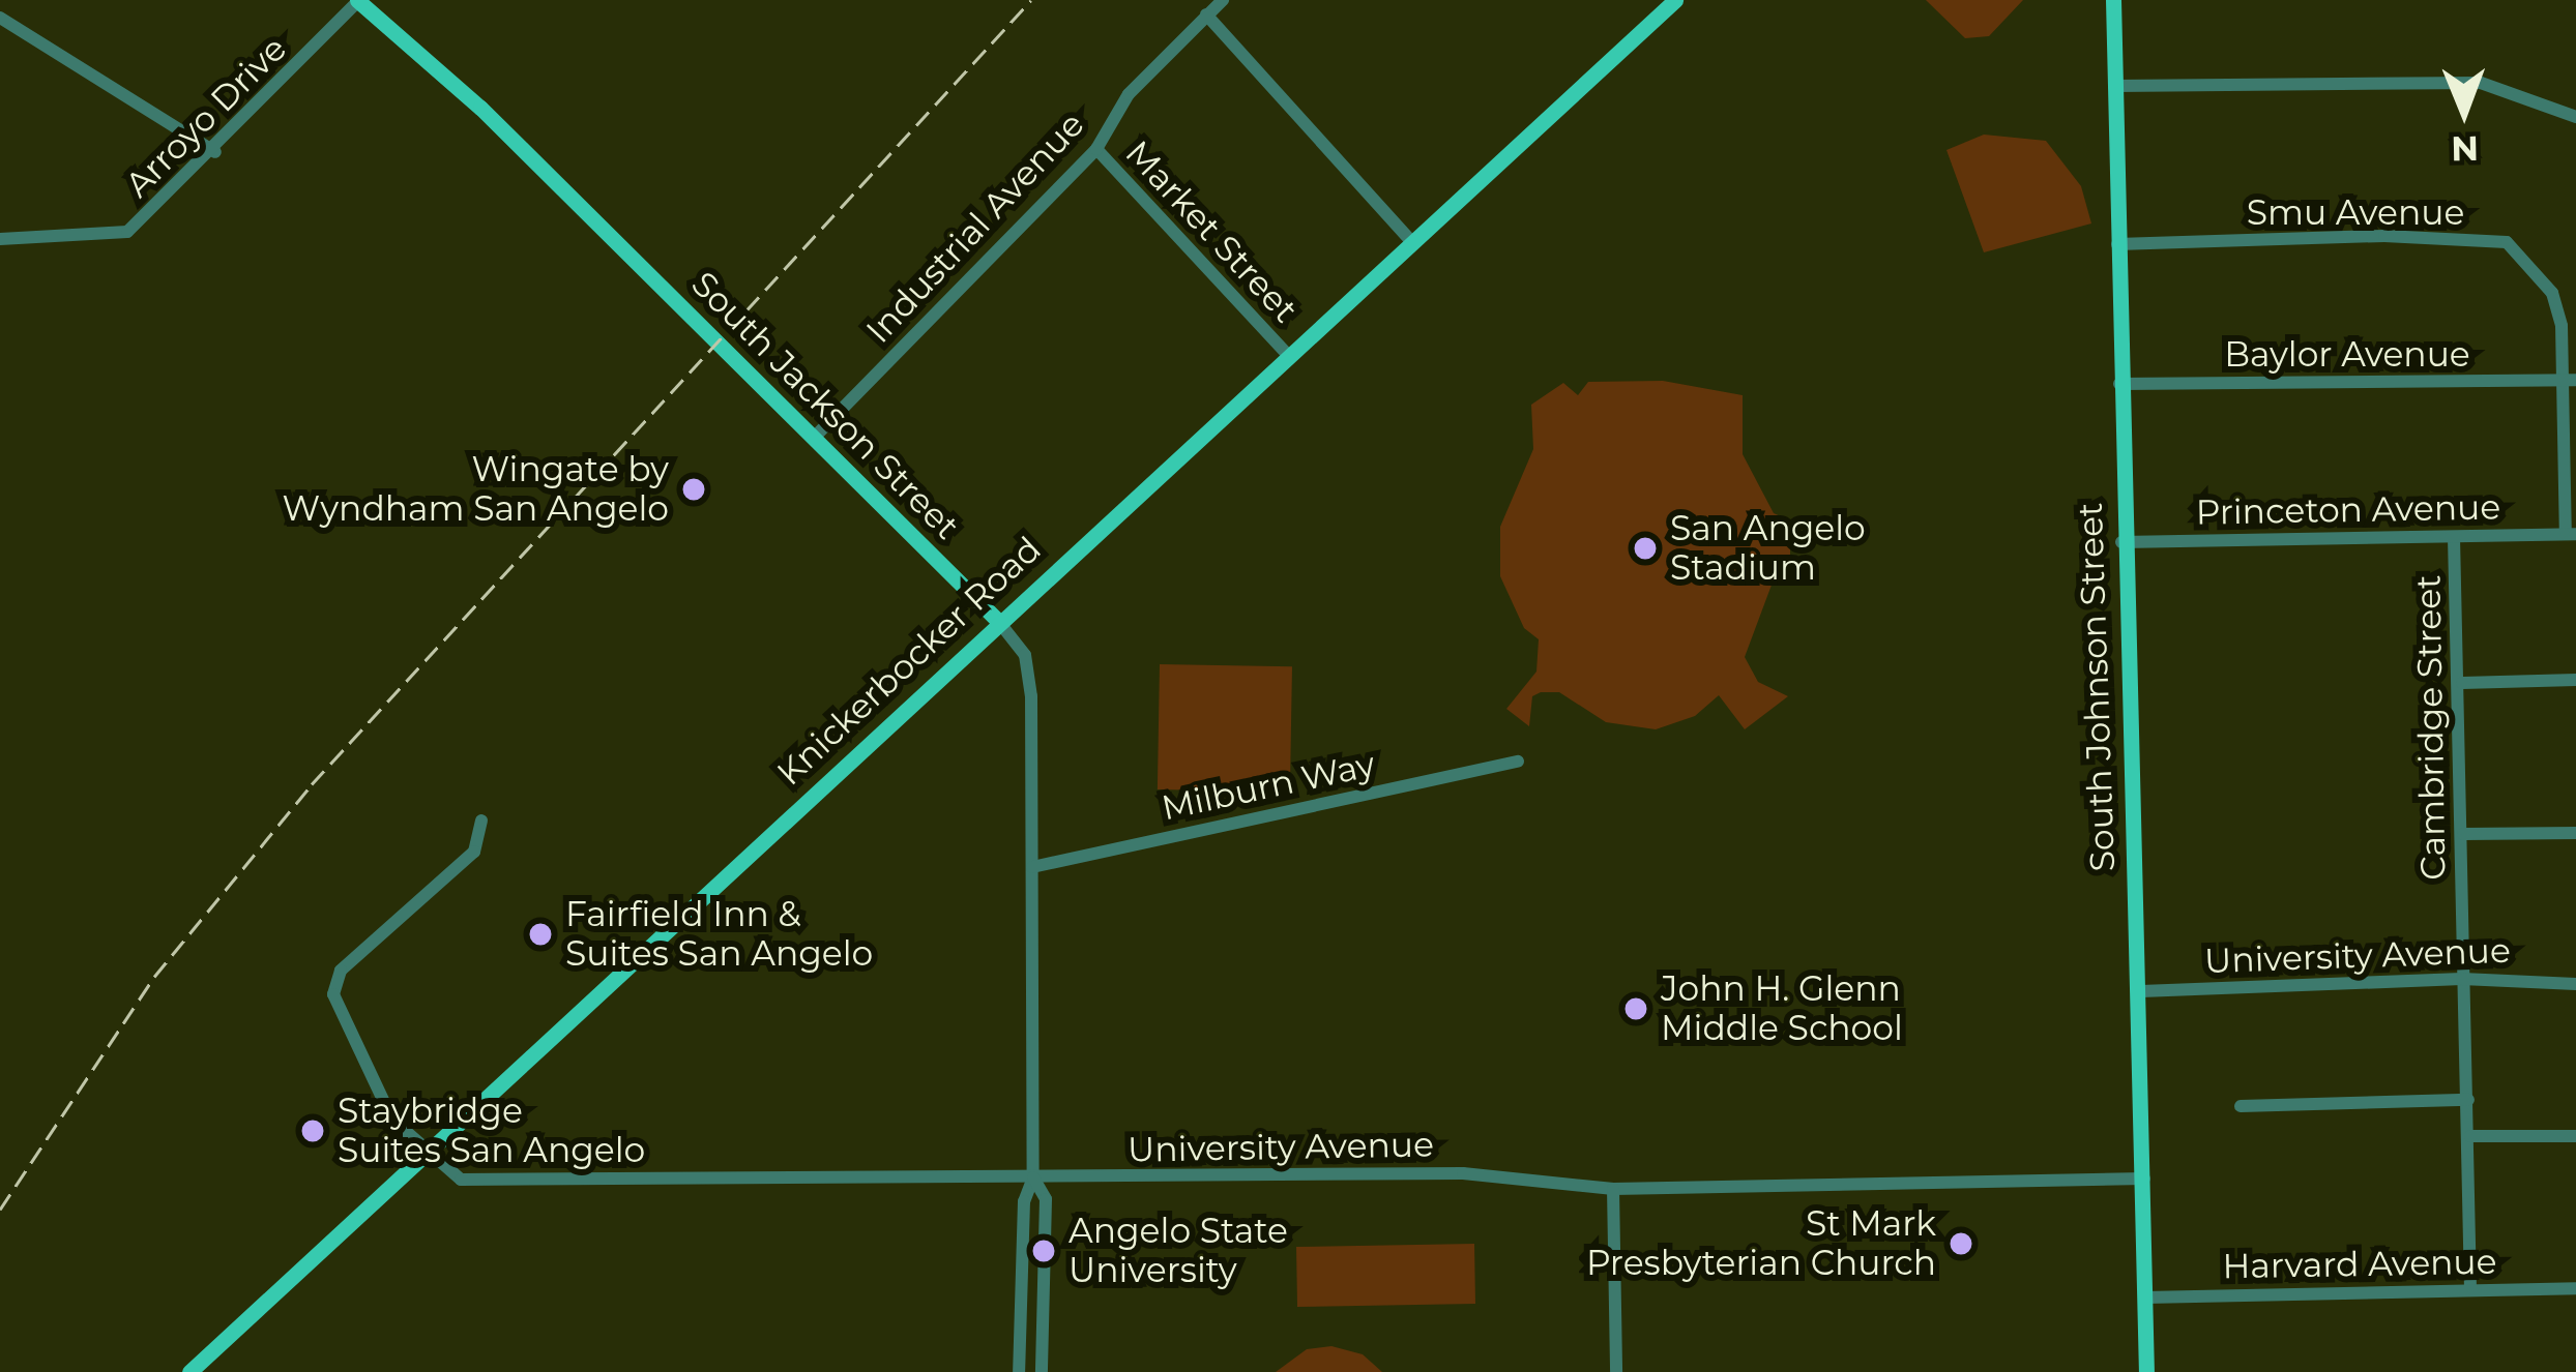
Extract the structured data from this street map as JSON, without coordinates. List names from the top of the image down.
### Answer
{
  "streets": {
    "main road": ["South Jackson Street", "Knickerbocker Road", "South Johnson Street"],
    "street": [
      "Arroyo Drive",
      "Smu Avenue",
      "Industrial Avenue",
      "Market Street",
      "Baylor Avenue",
      "Princeton Avenue",
      "Cambridge Street",
      "Milburn Way",
      "University Avenue",
      "Harvard Avenue"
    ]
  },
  "crossings": [
    ["Arroyo Drive", "South Jackson Street"],
    ["Smu Avenue", "Baylor Avenue"],
    ["Smu Avenue", "Princeton Avenue"],
    ["Smu Avenue", "South Johnson Street"],
    ["Industrial Avenue", "Market Street"],
    ["Industrial Avenue", "South Jackson Street"],
    ["Market Street", "Knickerbocker Road"],
    ["Baylor Avenue", "South Johnson Street"],
    ["South Jackson Street", "Knickerbocker Road"],
    ["South Jackson Street", "Milburn Way"],
    ["South Jackson Street", "University Avenue"],
    ["Princeton Avenue", "South Johnson Street"],
    ["Princeton Avenue", "Cambridge Street"],
    ["Knickerbocker Road", "University Avenue"],
    ["South Johnson Street", "University Avenue"],
    ["South Johnson Street", "Harvard Avenue"],
    ["Cambridge Street", "University Avenue"],
    ["Cambridge Street", "Harvard Avenue"]
  ],
  "places": [
    "Wingate by Wyndham San Angelo",
    "San Angelo Stadium",
    "Fairfield Inn & Suites San Angelo",
    "John H. Glenn Middle School",
    "Staybridge Suites San Angelo",
    "St Mark Presbyterian Church",
    "Angelo State University"
  ],
  "north": "bottom"
}
